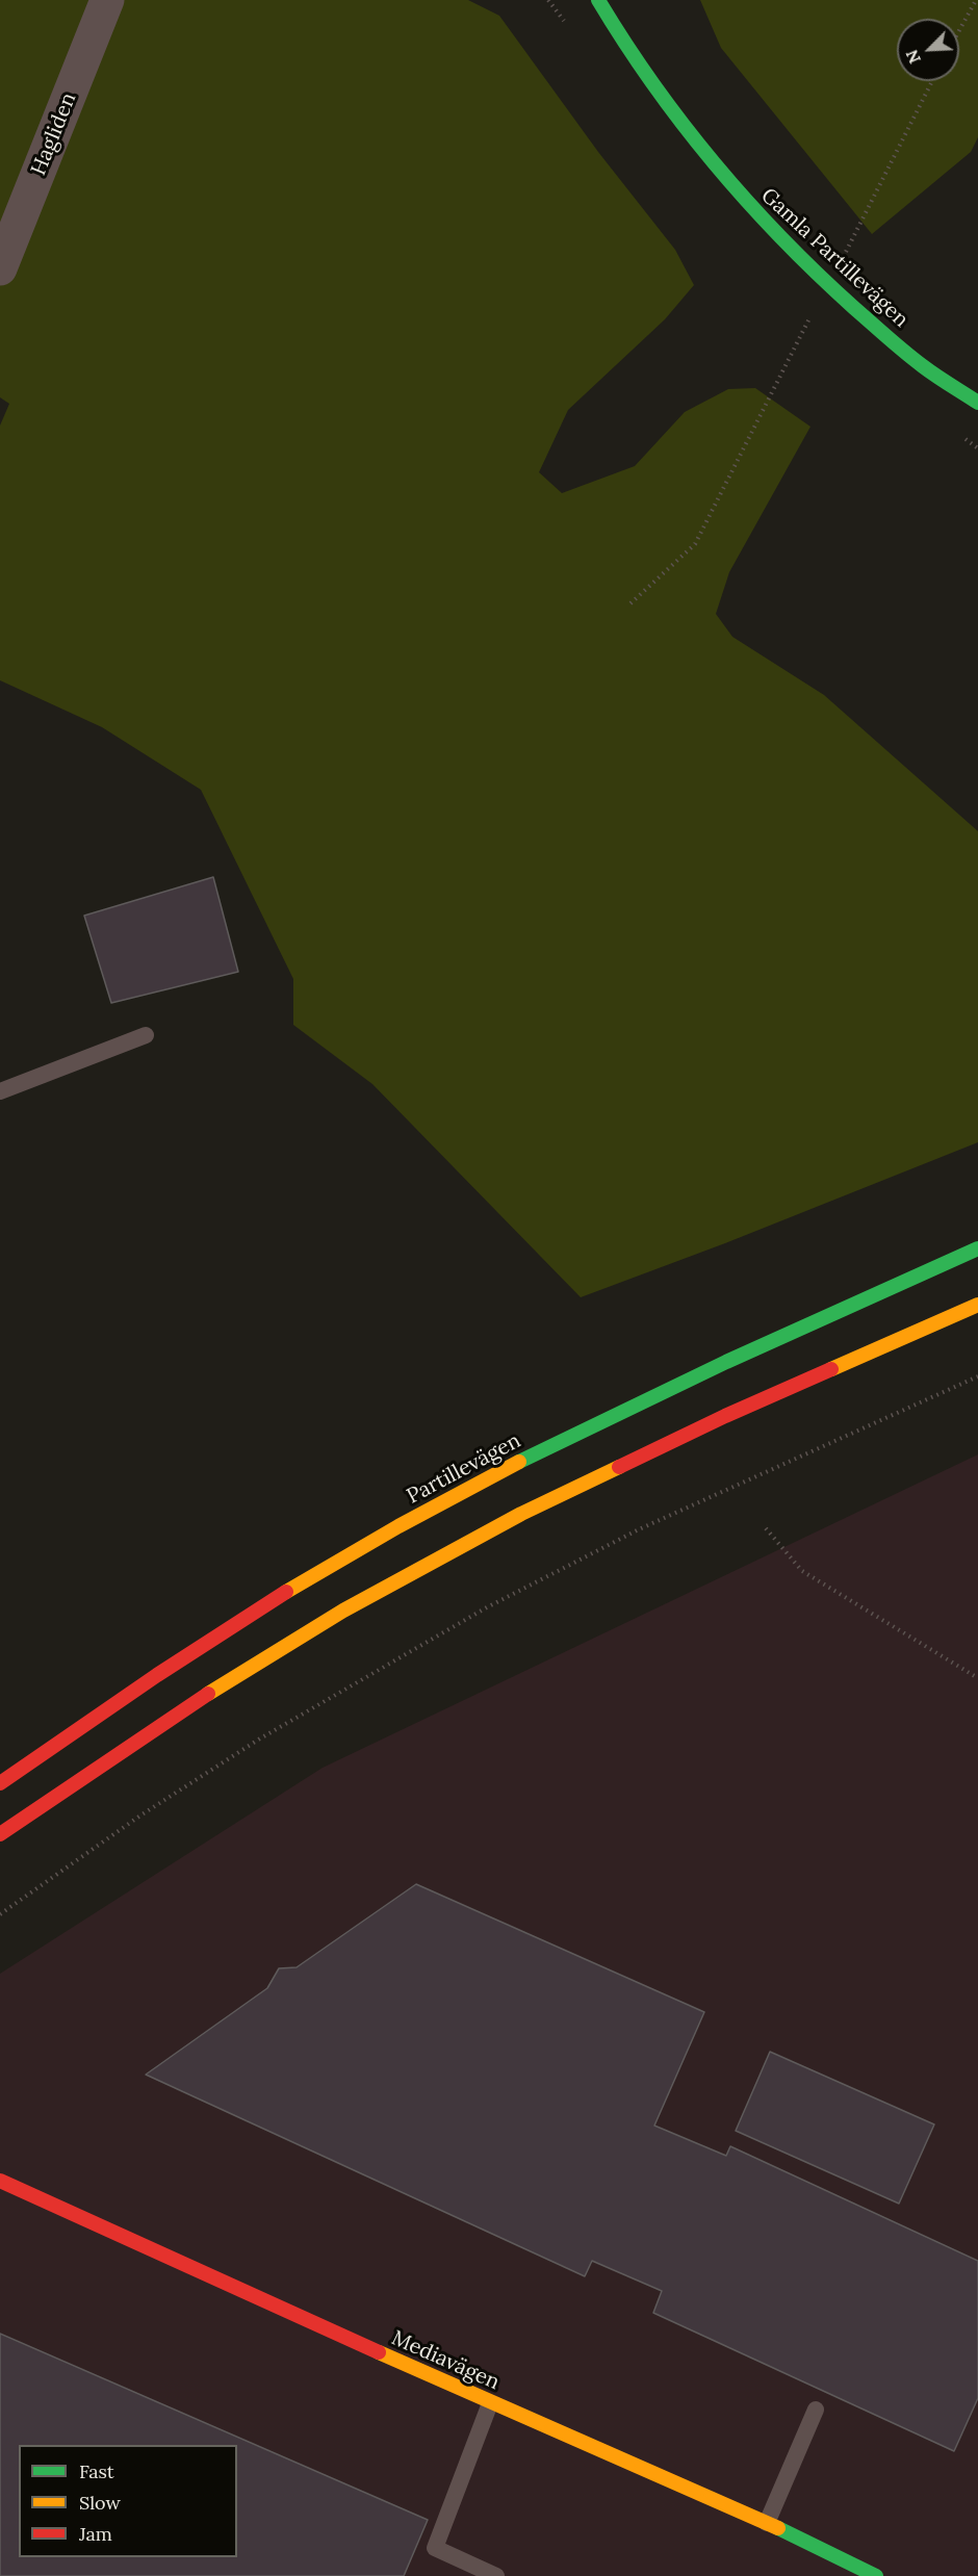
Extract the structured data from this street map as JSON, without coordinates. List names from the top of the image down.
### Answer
{
  "streets": {
    "street": [
      "Hagliden",
      "Gamla Partillevägen",
      "Partillevägen",
      "Mediavägen"
    ]
  },
  "legend": ["Fast", "Slow", "Jam"],
  "north": "bottom left"
}
